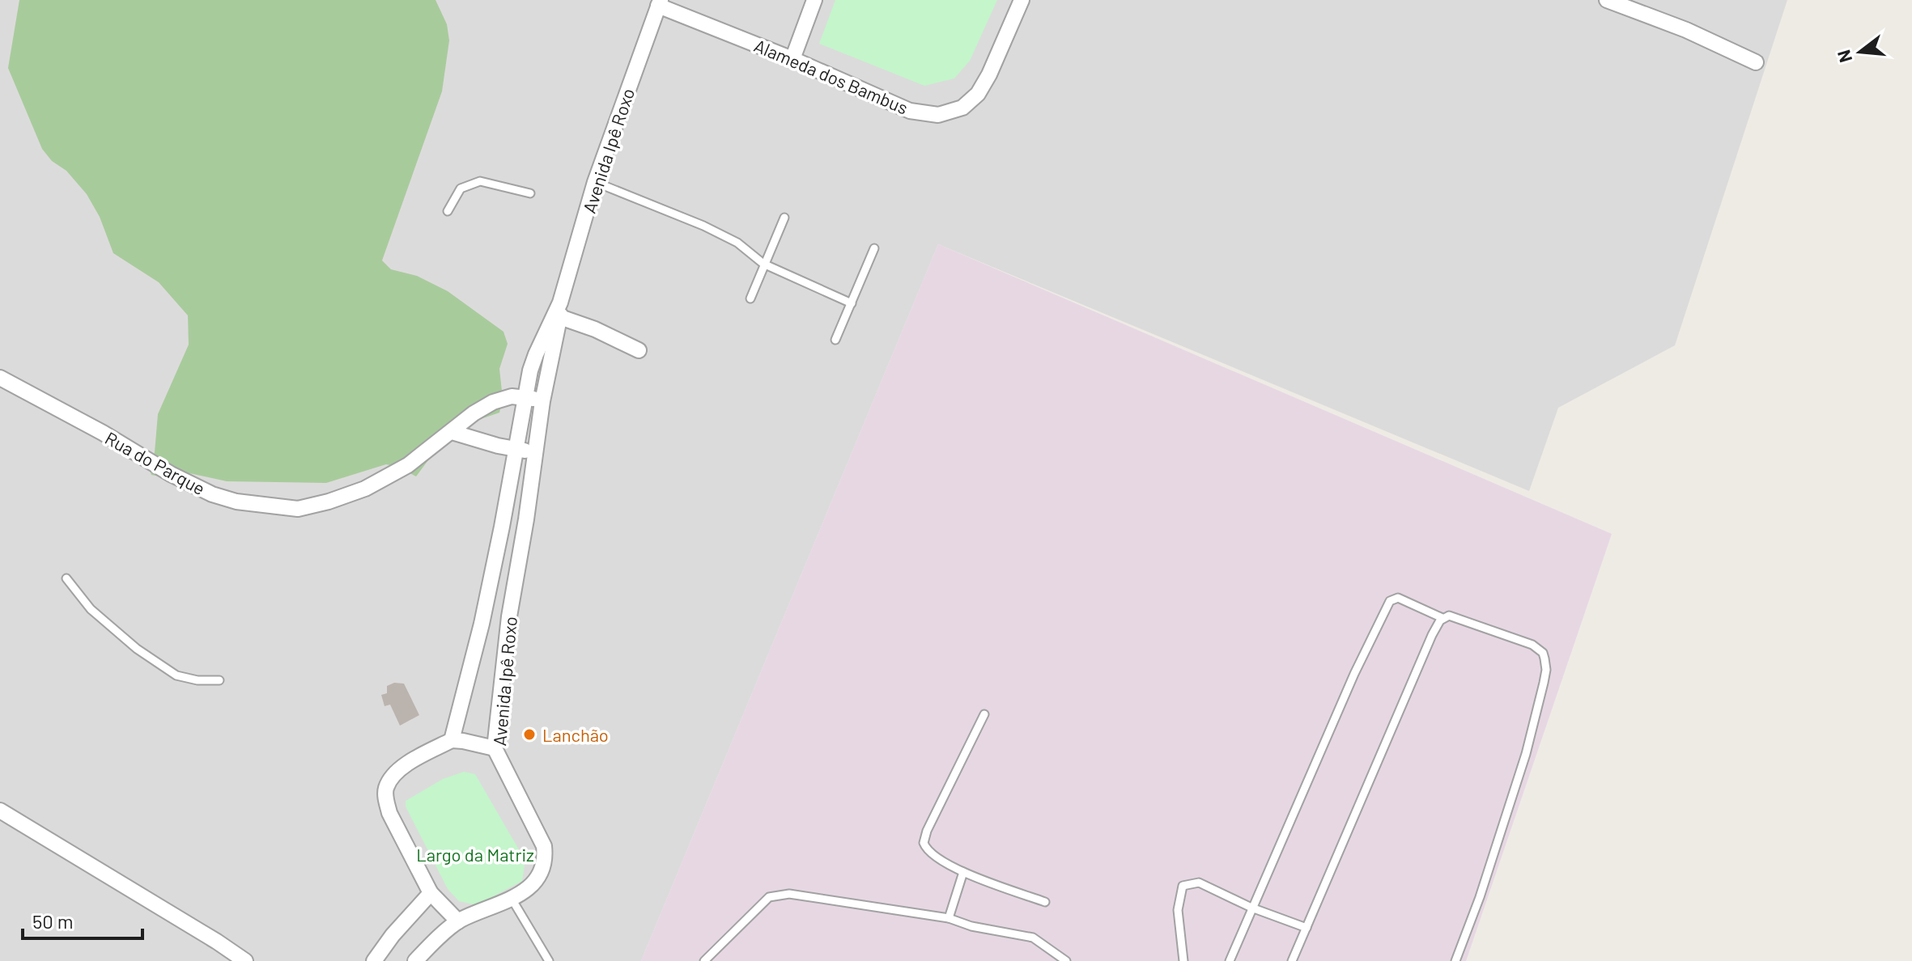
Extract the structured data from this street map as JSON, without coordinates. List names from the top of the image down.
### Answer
{
  "streets": {
    "street": ["Alameda dos Bambus", "Avenida Ipê Roxo", "Rua do Parque"]
  },
  "crossings": [
    ["Alameda dos Bambus", "Avenida Ipê Roxo"],
    ["Avenida Ipê Roxo", "Rua do Parque"]
  ],
  "parks": ["Largo da Matriz"],
  "places": ["Lanchão"],
  "scale_bar": "50 m",
  "north": "left"
}
